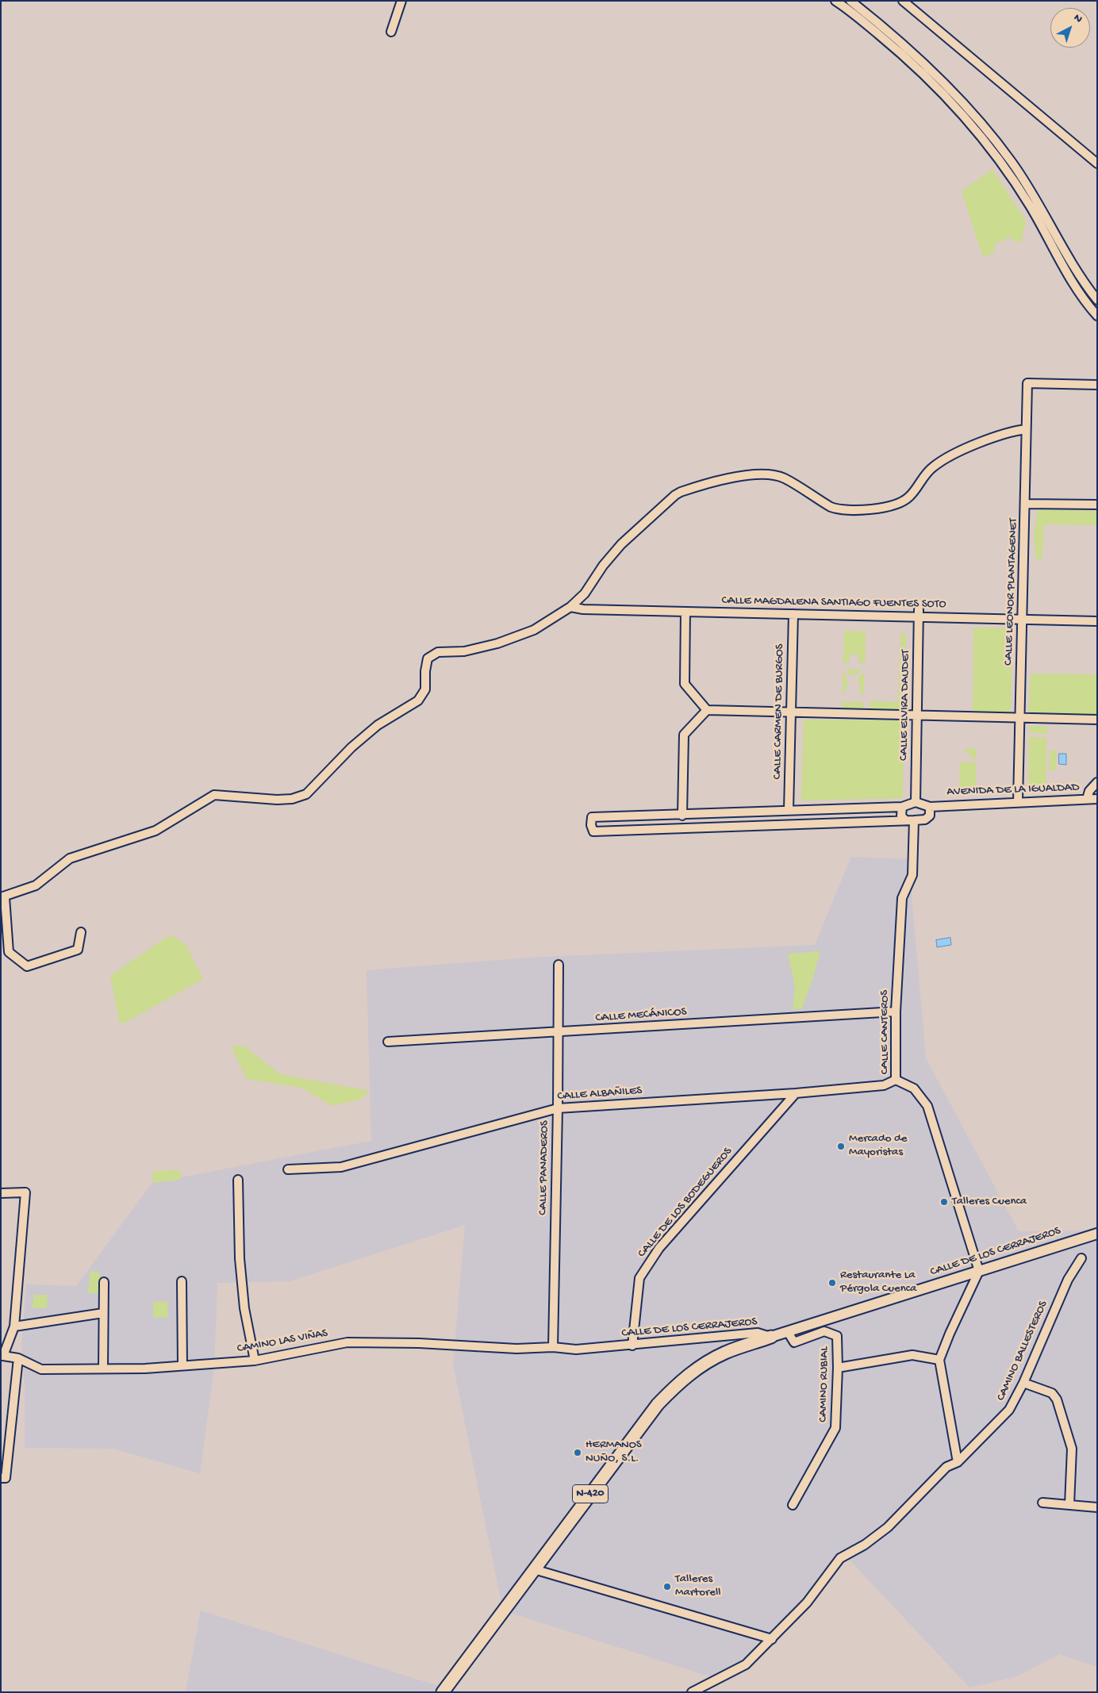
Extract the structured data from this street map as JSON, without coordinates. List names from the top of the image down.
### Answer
{
  "streets": {
    "highway": ["N-420"],
    "main road": ["CALLE DE LOS CERRAJEROS"],
    "street": [
      "CALLE LEONOR PLANTAGENET",
      "CALLE MAGDALENA SANTIAGO FUENTES SOTO",
      "CALLE ELVIRA DAUDET",
      "CALLE CARMEN DE BURGOS",
      "AVENIDA DE LA IGUALDAD",
      "CALLE MECÁNICOS",
      "CALLE CANTEROS",
      "CALLE ALBAÑILES",
      "CALLE PANADEROS",
      "CALLE DE LOS BODEGUEROS",
      "CAMINO LAS VIÑAS",
      "CAMINO BALLESTEROS",
      "CAMINO RUBIAL"
    ]
  },
  "crossings": [
    ["CALLE LEONOR PLANTAGENET", "CALLE MAGDALENA SANTIAGO FUENTES SOTO"],
    ["CALLE LEONOR PLANTAGENET", "AVENIDA DE LA IGUALDAD"],
    ["CALLE MAGDALENA SANTIAGO FUENTES SOTO", "CALLE ELVIRA DAUDET"],
    ["CALLE MAGDALENA SANTIAGO FUENTES SOTO", "CALLE CARMEN DE BURGOS"],
    ["CALLE ELVIRA DAUDET", "AVENIDA DE LA IGUALDAD"],
    ["CALLE MECÁNICOS", "CALLE CANTEROS"],
    ["CALLE MECÁNICOS", "CALLE PANADEROS"],
    ["CALLE CANTEROS", "CALLE ALBAÑILES"],
    ["CALLE CANTEROS", "CALLE DE LOS CERRAJEROS"],
    ["CALLE ALBAÑILES", "CALLE PANADEROS"],
    ["CALLE ALBAÑILES", "CALLE DE LOS BODEGUEROS"],
    ["CALLE PANADEROS", "CALLE DE LOS CERRAJEROS"],
    ["CALLE PANADEROS", "CAMINO LAS VIÑAS"],
    ["CALLE DE LOS BODEGUEROS", "CALLE DE LOS CERRAJEROS"],
    ["CALLE DE LOS CERRAJEROS", "CAMINO LAS VIÑAS"],
    ["CALLE DE LOS CERRAJEROS", "CAMINO RUBIAL"],
    ["CALLE DE LOS CERRAJEROS", "N-420"]
  ],
  "places": [
    "Mercado de Mayoristas",
    "Talleres Cuenca",
    "Restaurante La Pérgola Cuenca",
    "HERMANOS NUÑO, S.L.",
    "Talleres Martorell"
  ],
  "north": "top right"
}
